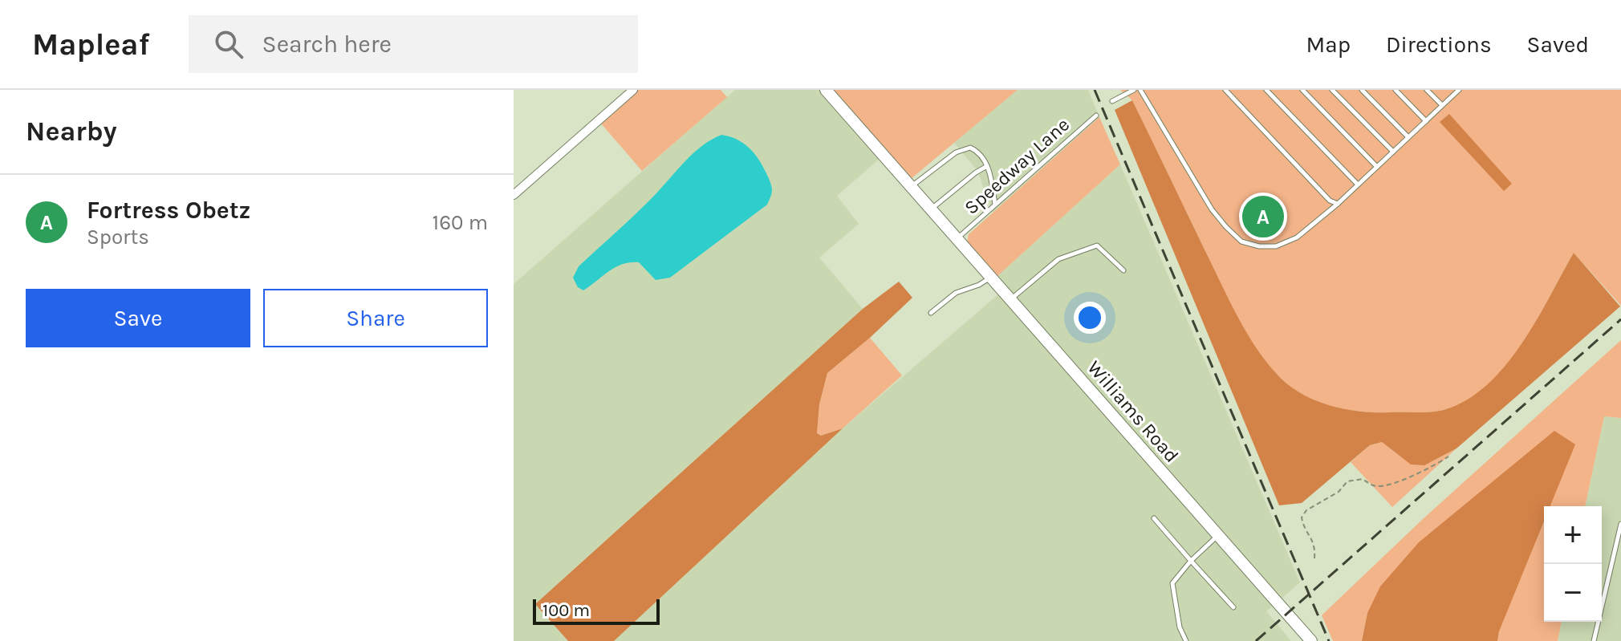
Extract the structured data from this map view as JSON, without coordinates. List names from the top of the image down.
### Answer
{
  "streets": {
    "main road": ["Williams Road"],
    "lane": ["Speedway Lane"]
  },
  "crossings": [
    ["Speedway Lane", "Williams Road"]
  ],
  "scale_bar": "100 m",
  "page": {
    "header": "Mapleaf",
    "search": "Search here",
    "nav": ["Map", "Directions", "Saved"],
    "heading": "Nearby",
    "list": [
      {
        "mark": "A",
        "name": "Fortress Obetz",
        "note": "Sports",
        "value": "160 m"
      }
    ],
    "pins": "A",
    "buttons": ["Save", "Share"],
    "map_buttons": ["+", "−"],
    "scale": "100 m"
  }
}
